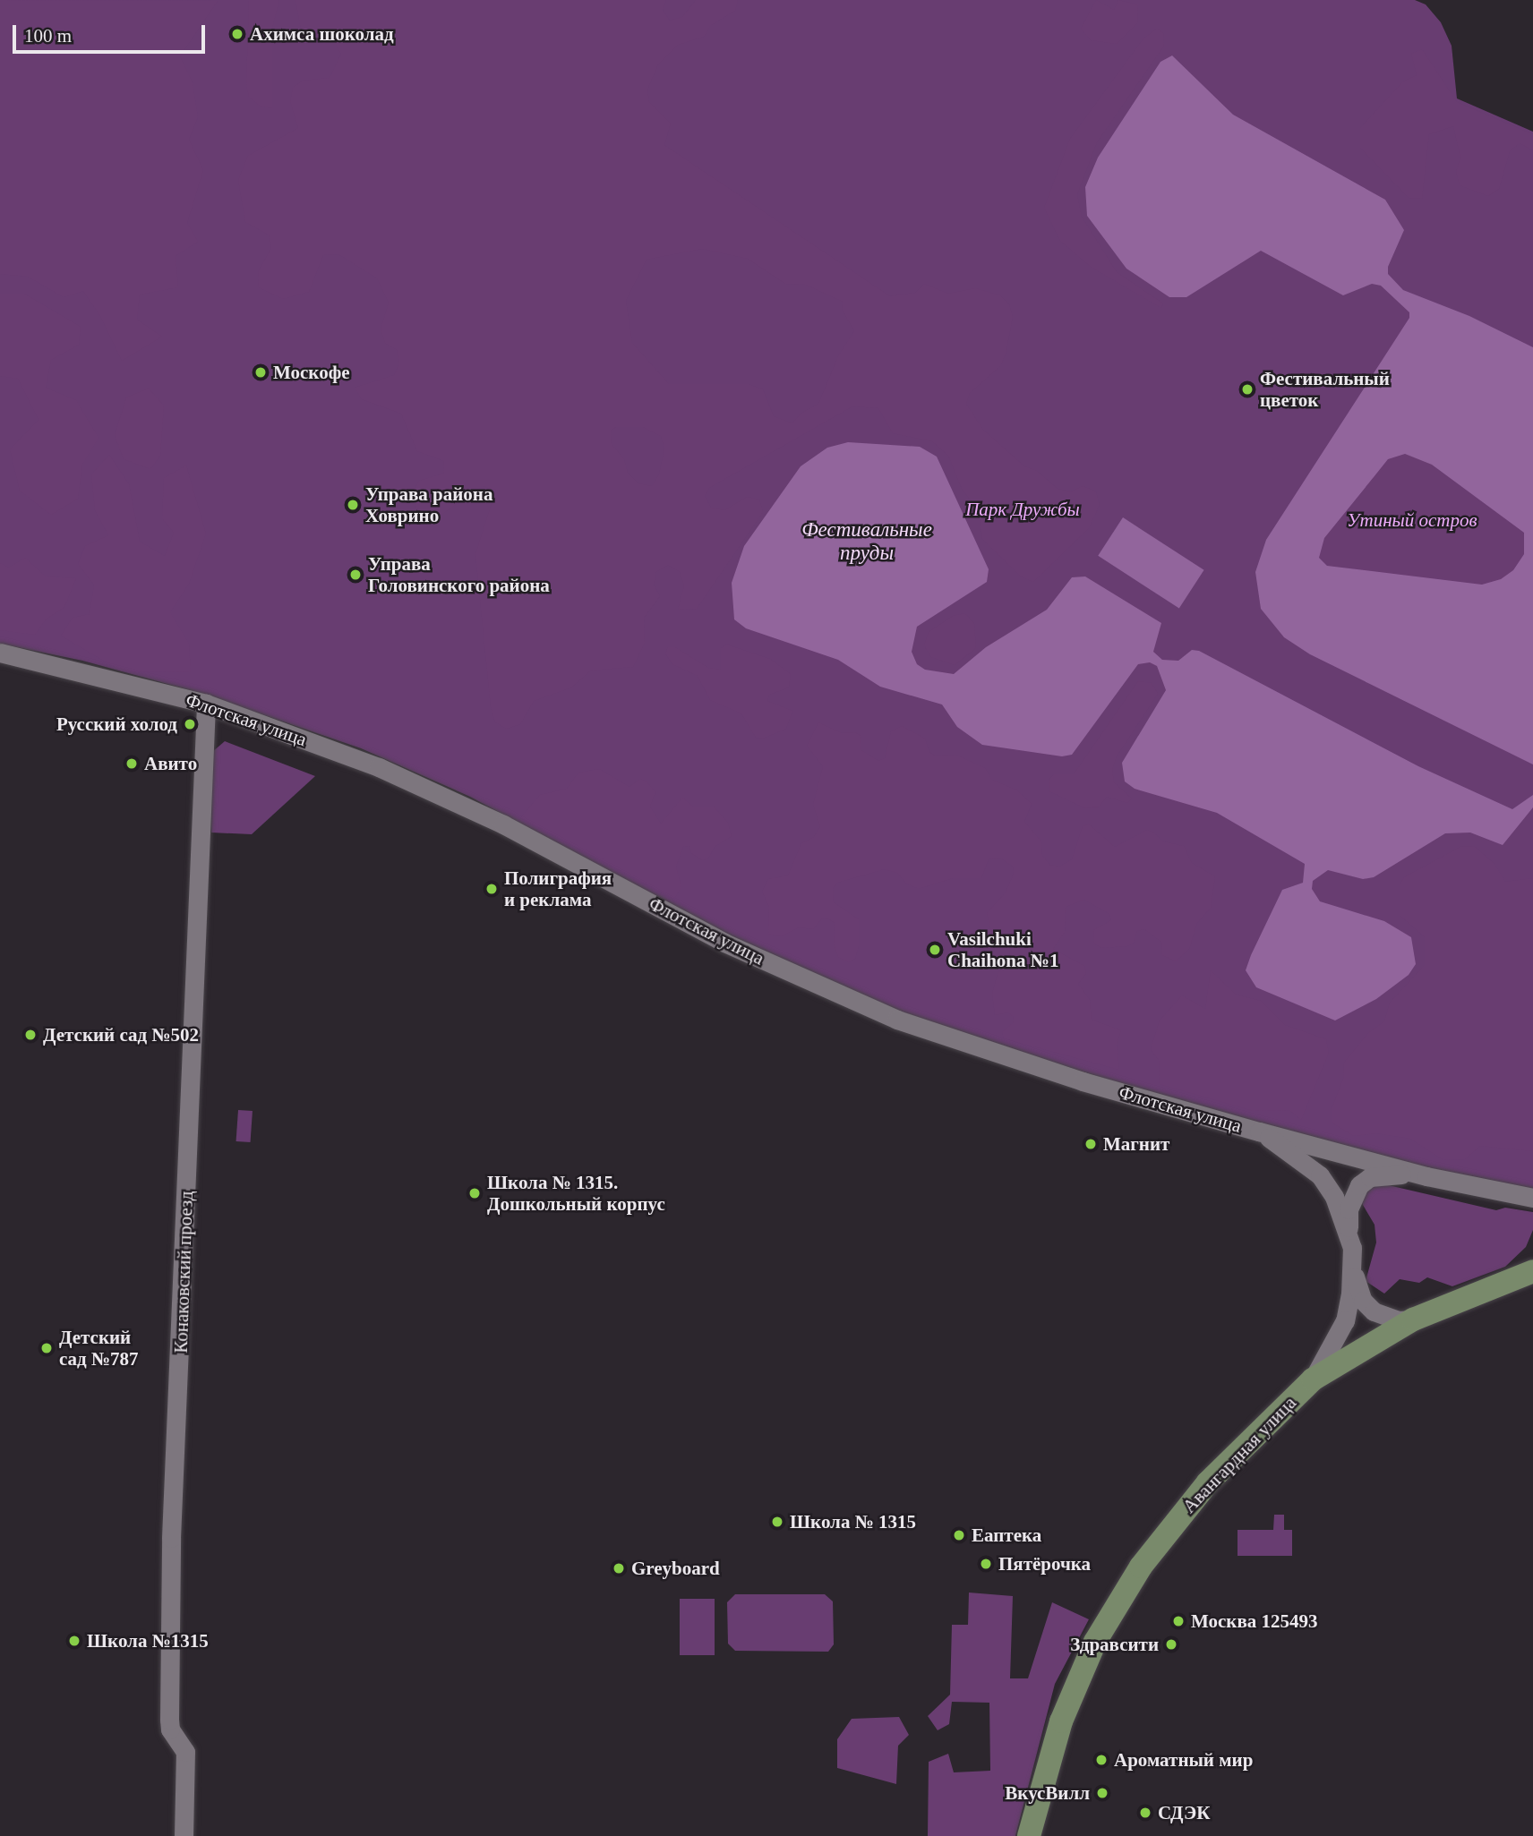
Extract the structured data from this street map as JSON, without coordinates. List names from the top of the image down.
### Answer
{
  "streets": {
    "main road": ["Авангардная улица"],
    "street": ["Флотская улица", "Конаковский проезд"]
  },
  "crossings": [
    ["Флотская улица", "Конаковский проезд"],
    ["Флотская улица", "Авангардная улица"]
  ],
  "water": ["Фестивальные пруды"],
  "parks": ["Парк Дружбы", "Утиный остров"],
  "places": [
    "Ахимса шоколад",
    "Москофе",
    "Фестивальный цветок",
    "Управа района Ховрино",
    "Управа Головинского района",
    "Русский холод",
    "Авито",
    "Полиграфия и реклама",
    "Vasilchuki Chaihona №1",
    "Детский сад №502",
    "Магнит",
    "Школа № 1315. Дошкольный корпус",
    "Детский сад №787",
    "Школа № 1315",
    "Еаптека",
    "Пятёрочка",
    "Greyboard",
    "Москва 125493",
    "Школа №1315",
    "Здравсити",
    "Ароматный мир",
    "ВкусВилл",
    "СДЭК"
  ],
  "scale_bar": "100 m"
}
